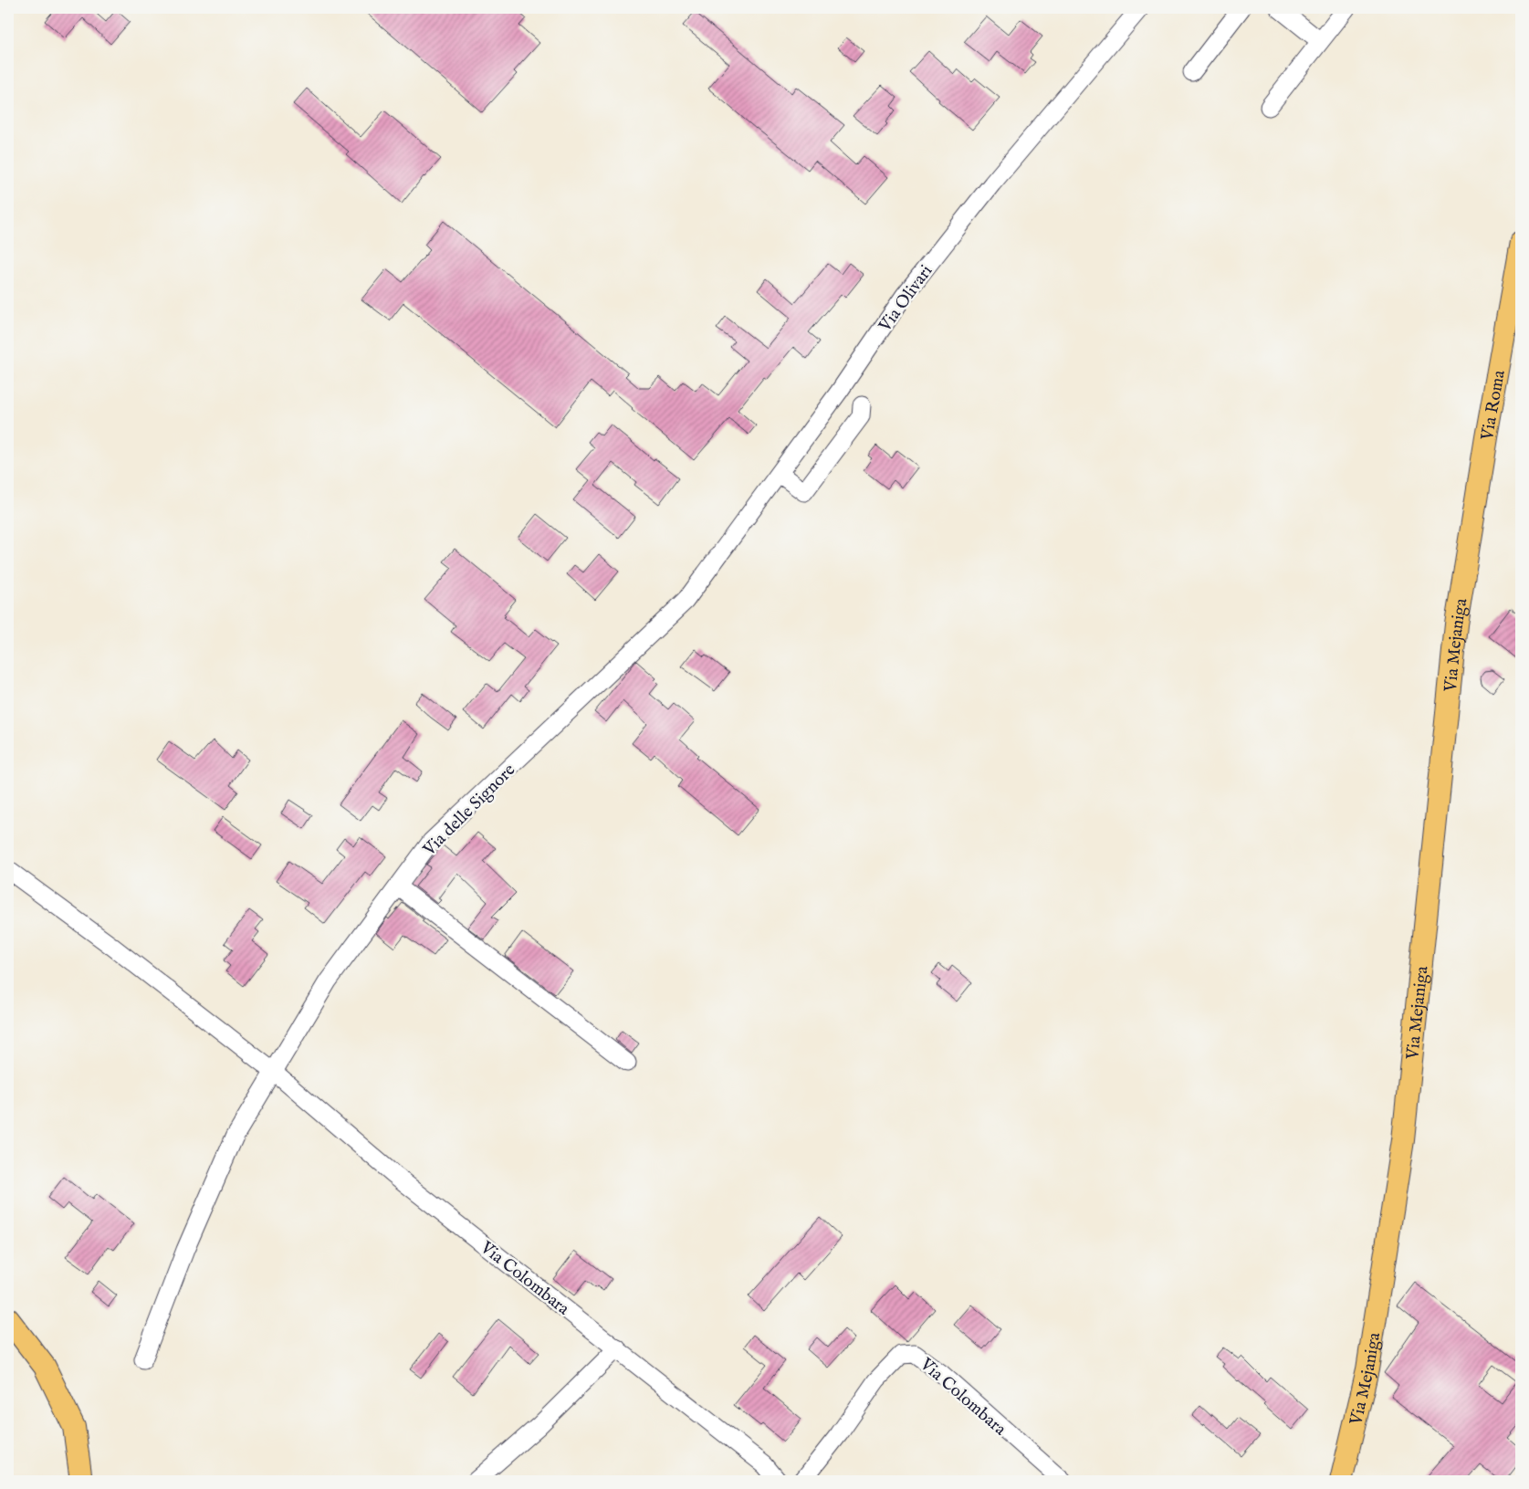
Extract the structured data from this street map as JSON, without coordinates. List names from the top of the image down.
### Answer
{
  "streets": {
    "main road": ["Via Roma", "Via Mejaniga"],
    "street": ["Via Olivari", "Via delle Signore", "Via Colombara"]
  },
  "crossings": [
    ["Via Olivari", "Via delle Signore"],
    ["Via Roma", "Via Mejaniga"],
    ["Via delle Signore", "Via Colombara"]
  ]
}
